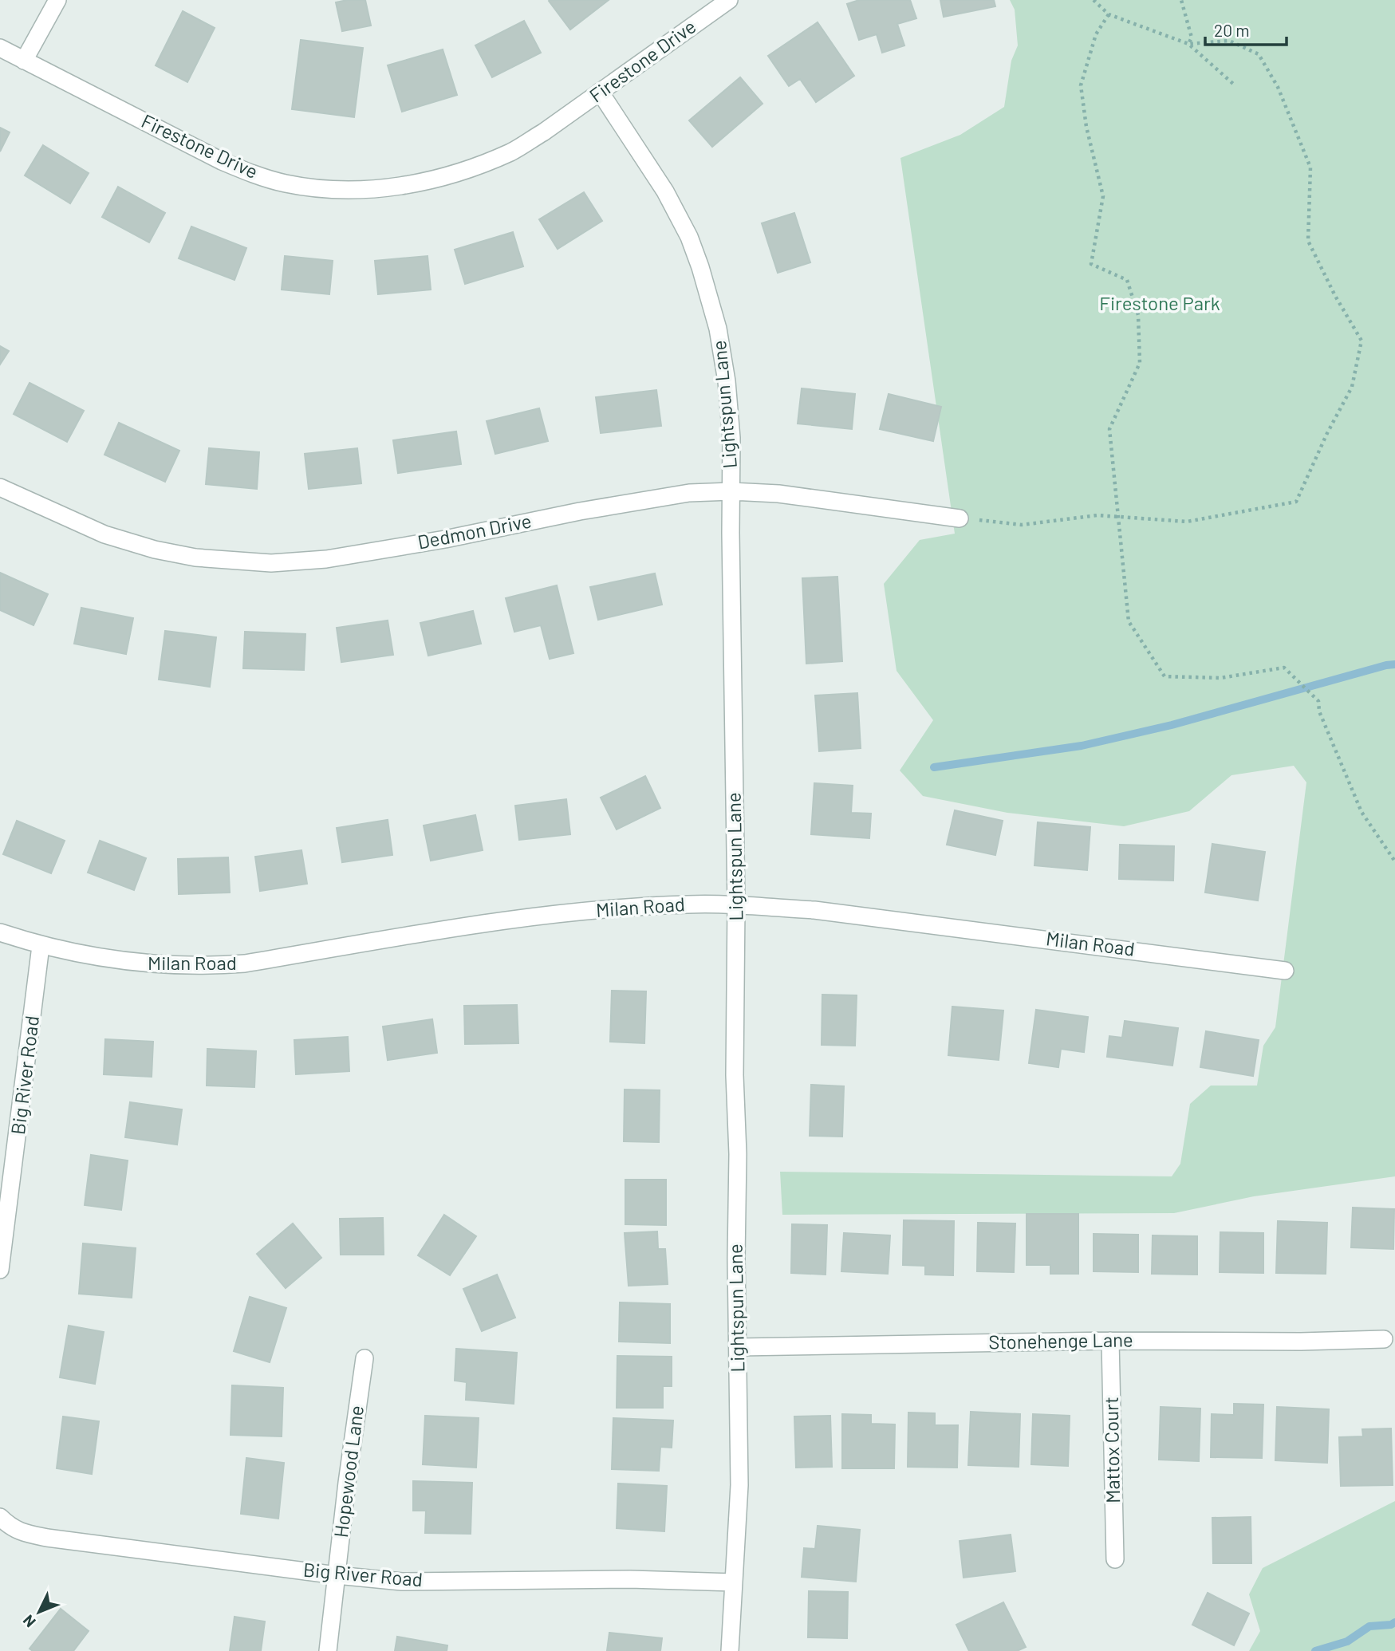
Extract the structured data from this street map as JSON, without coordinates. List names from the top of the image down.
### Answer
{
  "streets": {
    "street": [
      "Firestone Drive",
      "Lightspun Lane",
      "Dedmon Drive",
      "Milan Road",
      "Big River Road",
      "Stonehenge Lane",
      "Mattox Court",
      "Hopewood Lane"
    ]
  },
  "crossings": [
    ["Firestone Drive", "Lightspun Lane"],
    ["Lightspun Lane", "Dedmon Drive"],
    ["Lightspun Lane", "Milan Road"],
    ["Lightspun Lane", "Big River Road"],
    ["Lightspun Lane", "Stonehenge Lane"],
    ["Milan Road", "Big River Road"],
    ["Big River Road", "Hopewood Lane"],
    ["Stonehenge Lane", "Mattox Court"]
  ],
  "parks": ["Firestone Park"],
  "scale_bar": "20 m",
  "north": "bottom left"
}
